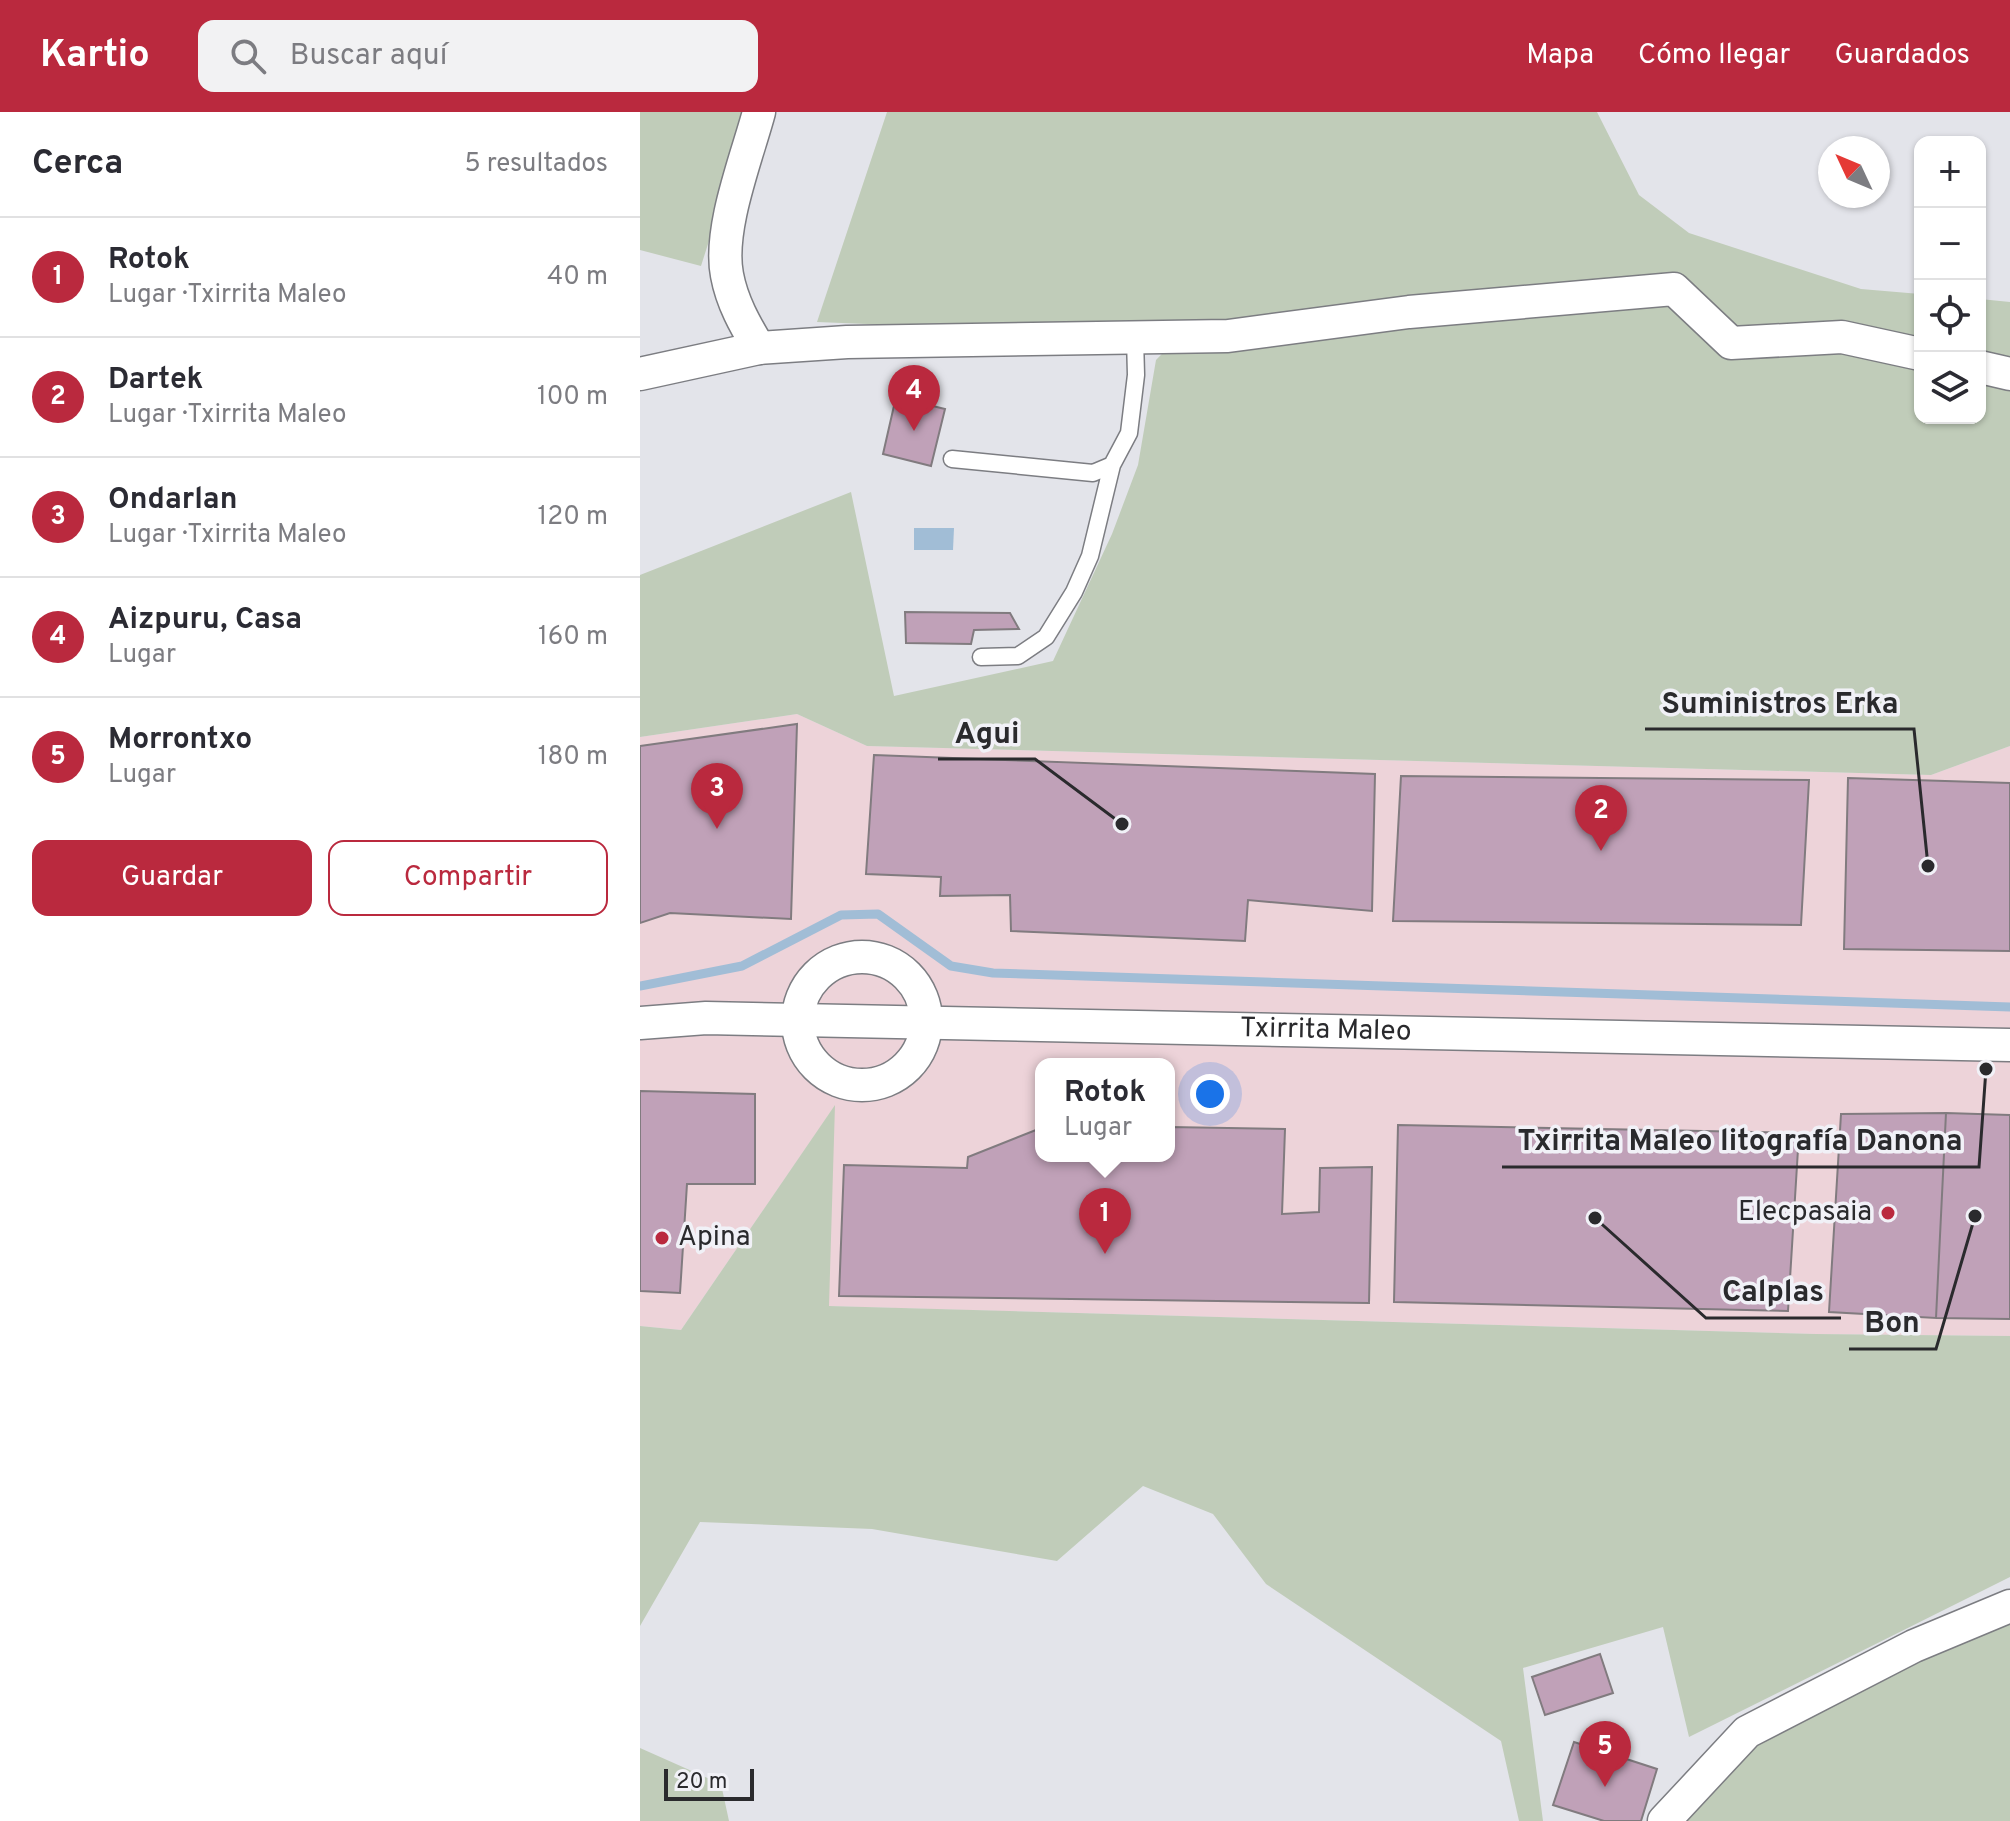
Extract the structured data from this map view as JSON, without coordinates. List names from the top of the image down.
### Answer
{
  "streets": {
    "street": ["Txirrita Maleo"]
  },
  "places": [
    "Agui",
    "Suministros Erka",
    "Txirrita Maleo litografía Danona",
    "Elecpasaia",
    "Bon",
    "Calplas",
    "Apina"
  ],
  "scale_bar": "20 m",
  "north": "top left",
  "page": {
    "header": "Kartio",
    "search": "Buscar aquí",
    "nav": ["Mapa", "Cómo llegar", "Guardados"],
    "heading": ["Cerca", "5 resultados"],
    "map_buttons": ["+", "−"],
    "list": [
      {
        "mark": "1",
        "name": "Rotok",
        "note": "Lugar · Txirrita Maleo",
        "value": "40 m"
      },
      {
        "mark": "2",
        "name": "Dartek",
        "note": "Lugar · Txirrita Maleo",
        "value": "100 m"
      },
      {
        "mark": "3",
        "name": "Ondarlan",
        "note": "Lugar · Txirrita Maleo",
        "value": "120 m"
      },
      {
        "mark": "4",
        "name": "Aizpuru, Casa",
        "note": "Lugar",
        "value": "160 m"
      },
      {
        "mark": "5",
        "name": "Morrontxo",
        "note": "Lugar",
        "value": "180 m"
      }
    ],
    "pins": [
      "4",
      "3",
      "2",
      "1",
      "5"
    ],
    "buttons": ["Guardar", "Compartir"],
    "popup": ["Rotok", "Lugar"],
    "scale": "20 m"
  }
}
